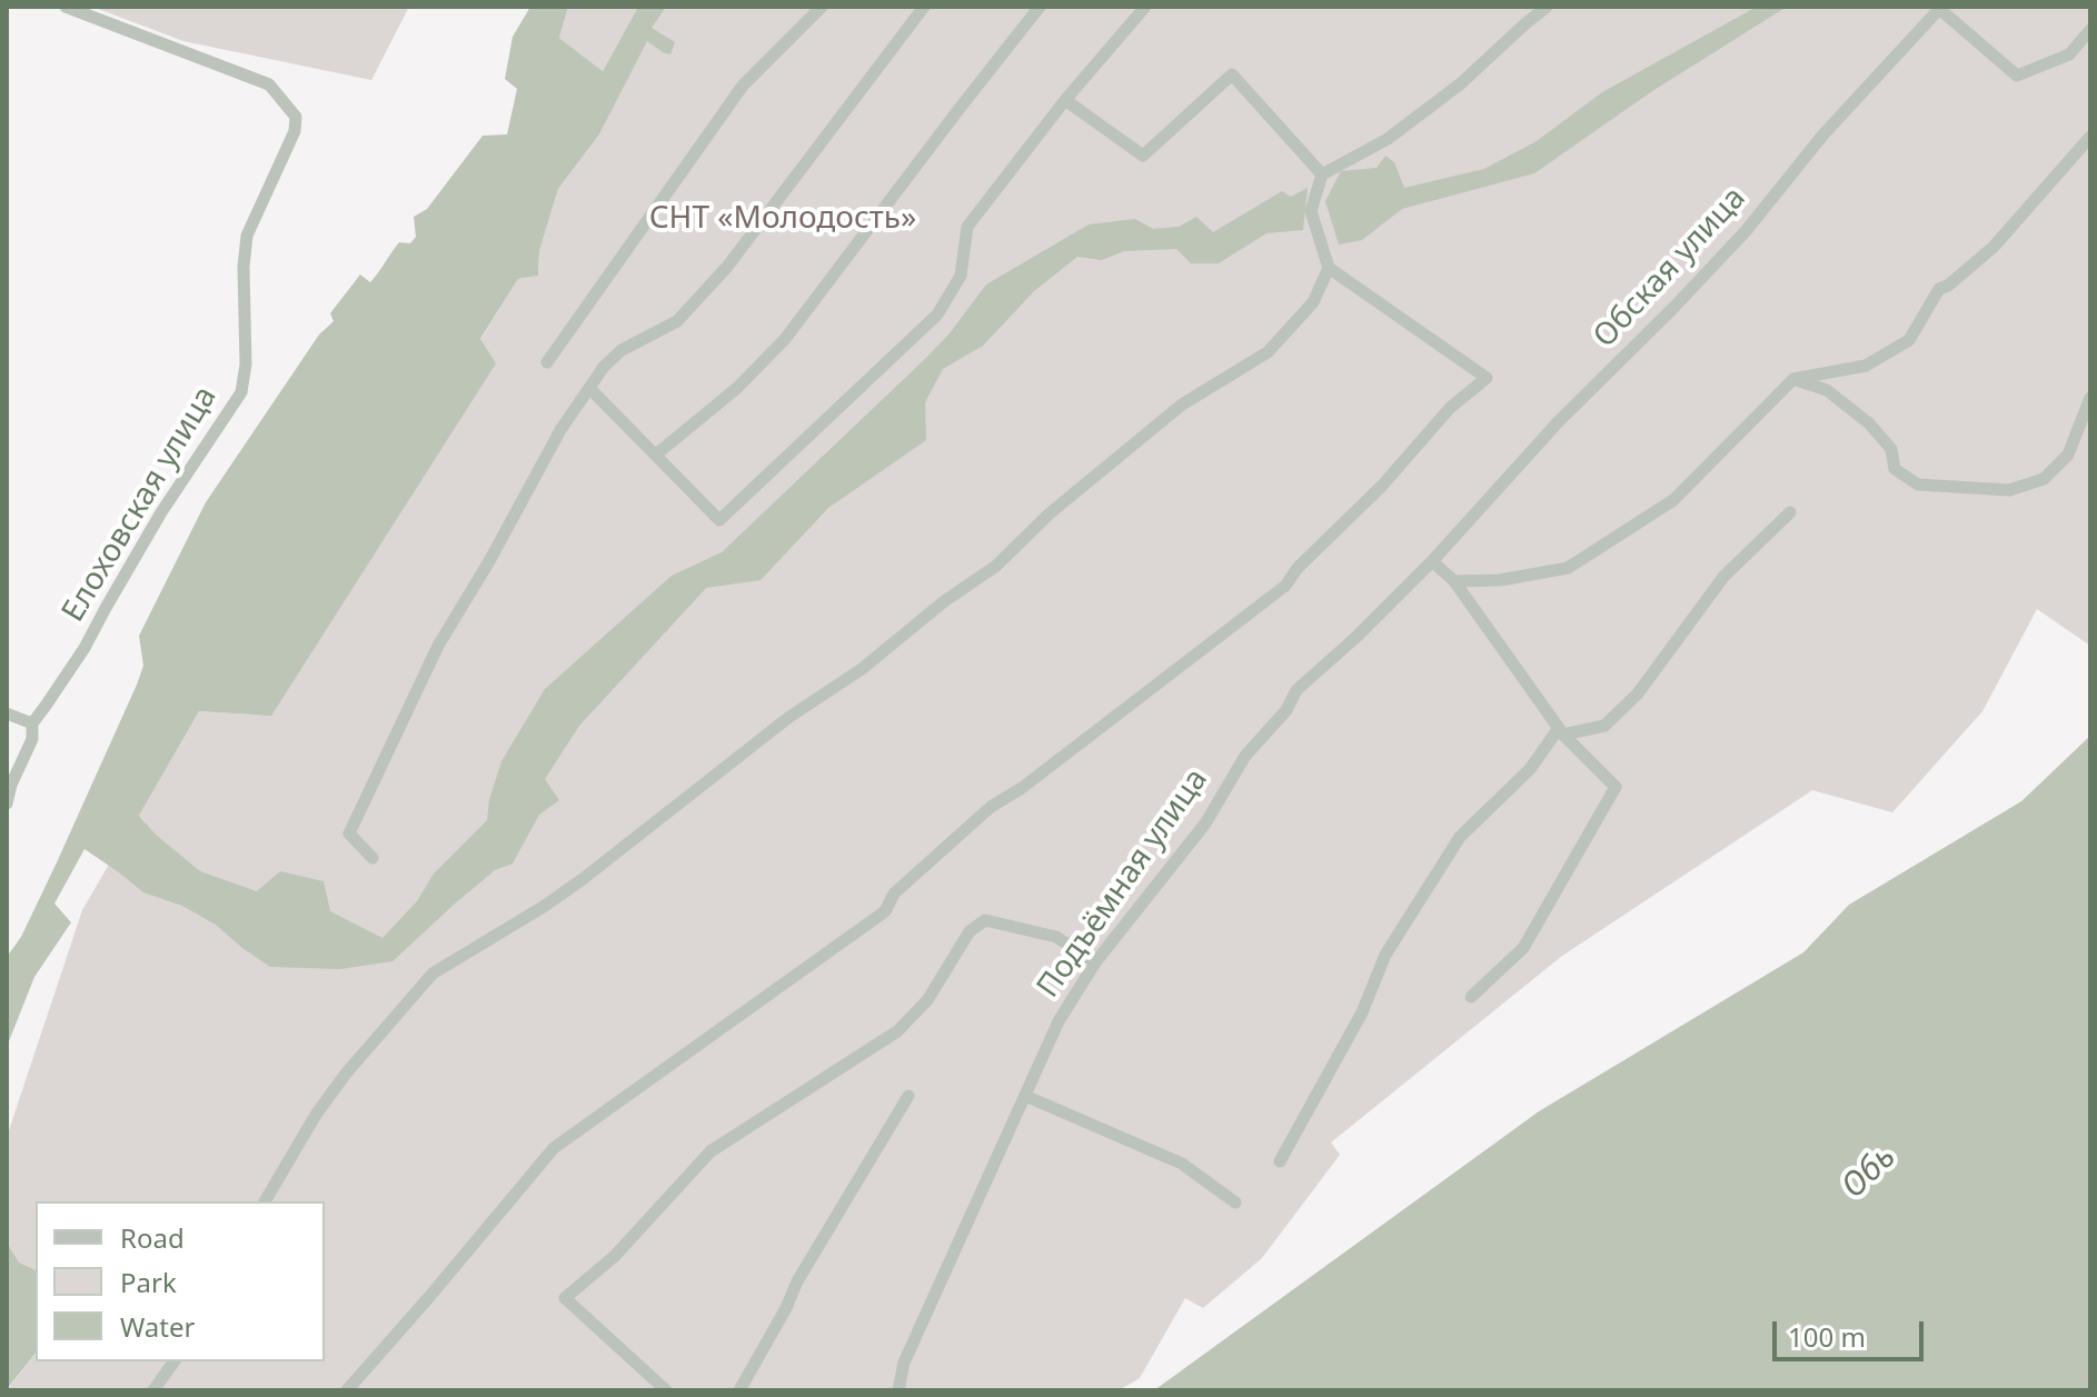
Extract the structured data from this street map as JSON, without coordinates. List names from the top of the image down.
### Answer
{
  "streets": {
    "street": ["Обская улица", "Елоховская улица", "Подъёмная улица"]
  },
  "crossings": [
    ["Обская улица", "Подъёмная улица"]
  ],
  "water": ["Обь"],
  "parks": ["СНТ «Молодость»"],
  "legend": ["Road", "Park", "Water"],
  "scale_bar": "100 m"
}
